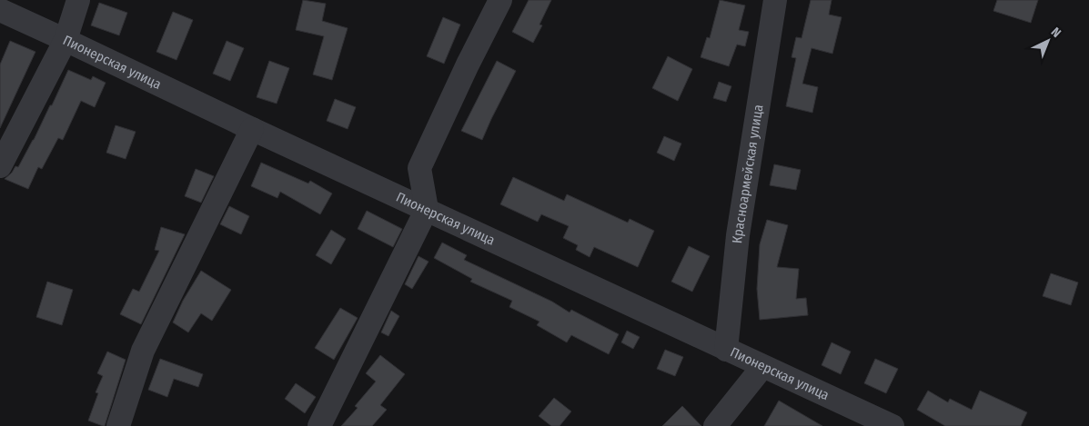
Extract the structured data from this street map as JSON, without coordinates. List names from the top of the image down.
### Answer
{
  "streets": {
    "street": ["Пионерская улица", "Красноармейская улица"]
  },
  "crossings": [
    ["Пионерская улица", "Красноармейская улица"]
  ],
  "north": "top right"
}
